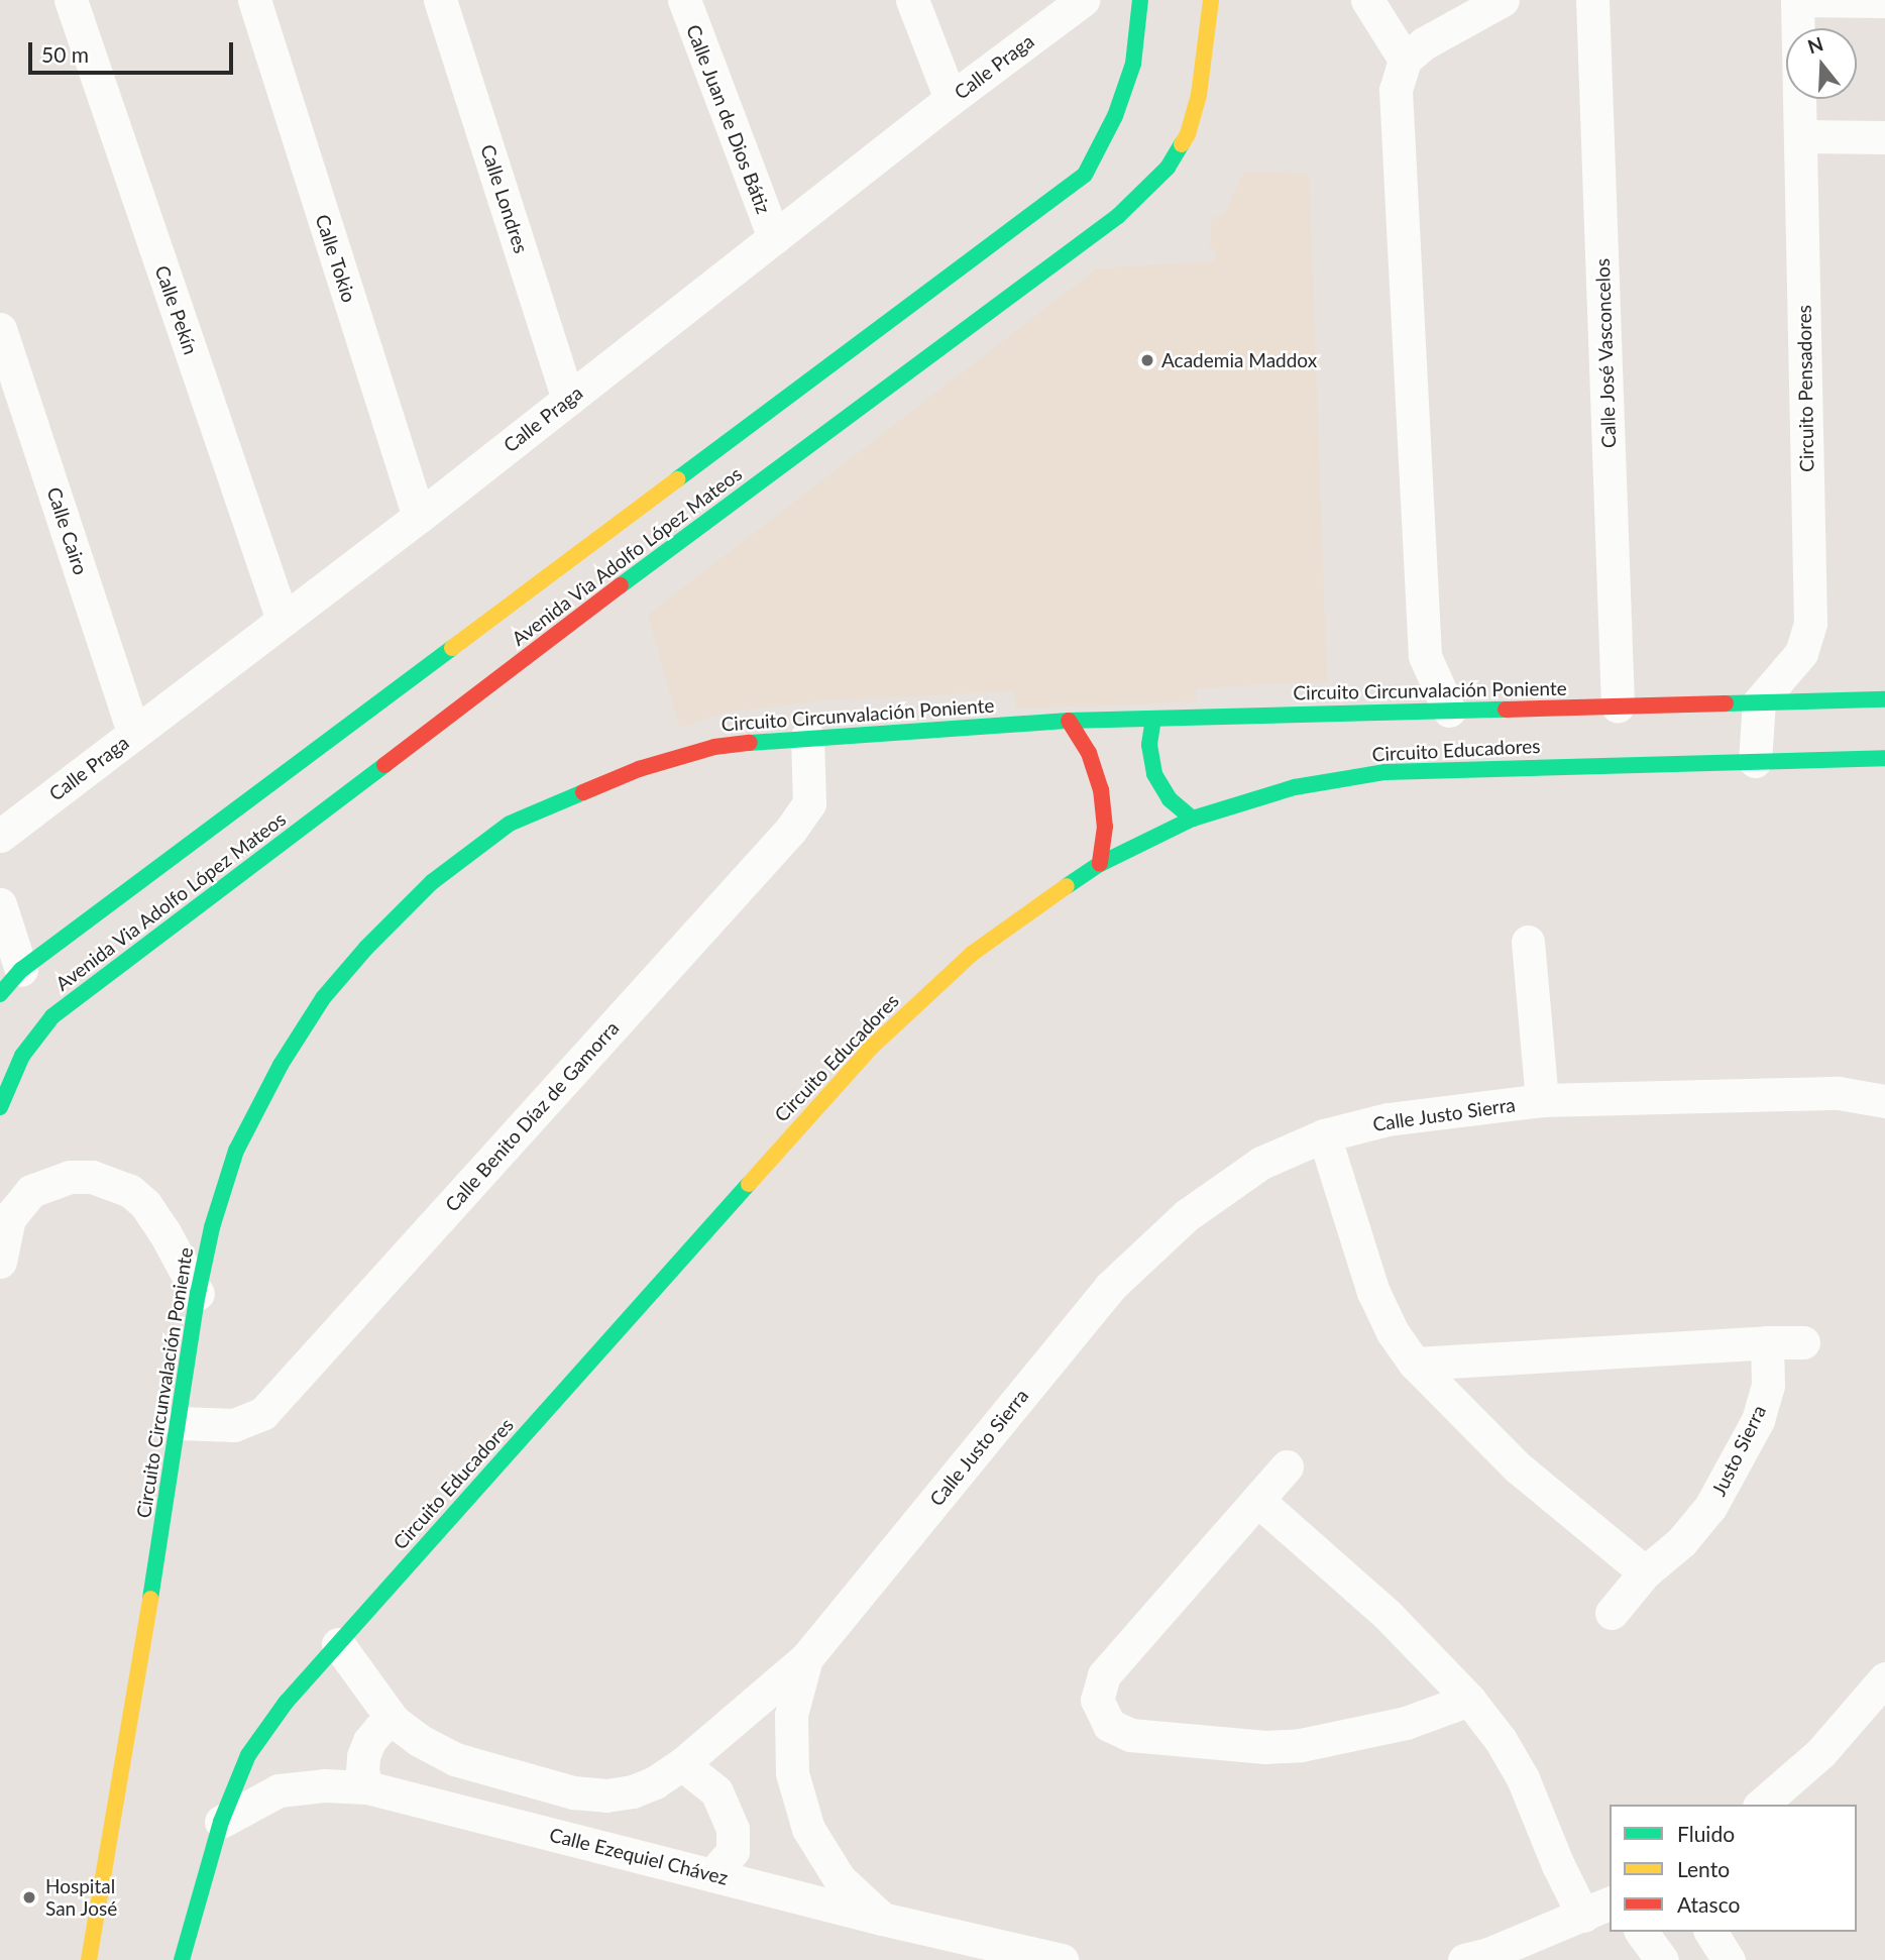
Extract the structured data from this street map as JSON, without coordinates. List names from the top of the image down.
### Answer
{
  "streets": {
    "main road": ["Avenida Via Adolfo López Mateos", "Circuito Circunvalación Poniente", "Circuito Educadores"],
    "street": [
      "Calle Praga",
      "Calle Juan de Dios Bátiz",
      "Calle Londres",
      "Calle Tokio",
      "Calle Pekín",
      "Calle José Vasconcelos",
      "Circuito Pensadores",
      "Calle Cairo",
      "Calle Justo Sierra",
      "Calle Benito Díaz de Gamorra",
      "Justo Sierra",
      "Calle Ezequiel Chávez"
    ]
  },
  "crossings": [
    ["Calle Praga", "Calle Juan de Dios Bátiz"],
    ["Calle Praga", "Calle Londres"],
    ["Calle Praga", "Calle Tokio"],
    ["Calle Praga", "Calle Pekín"],
    ["Calle Praga", "Calle Cairo"],
    ["Calle José Vasconcelos", "Circuito Circunvalación Poniente"],
    ["Circuito Pensadores", "Circuito Circunvalación Poniente"],
    ["Circuito Circunvalación Poniente", "Calle Benito Díaz de Gamorra"],
    ["Circuito Educadores", "Calle Justo Sierra"],
    ["Circuito Educadores", "Calle Ezequiel Chávez"],
    ["Calle Justo Sierra", "Calle Ezequiel Chávez"]
  ],
  "places": ["Academia Maddox", "Hospital San José"],
  "legend": ["Fluido", "Lento", "Atasco"],
  "scale_bar": "50 m",
  "north": "top"
}
